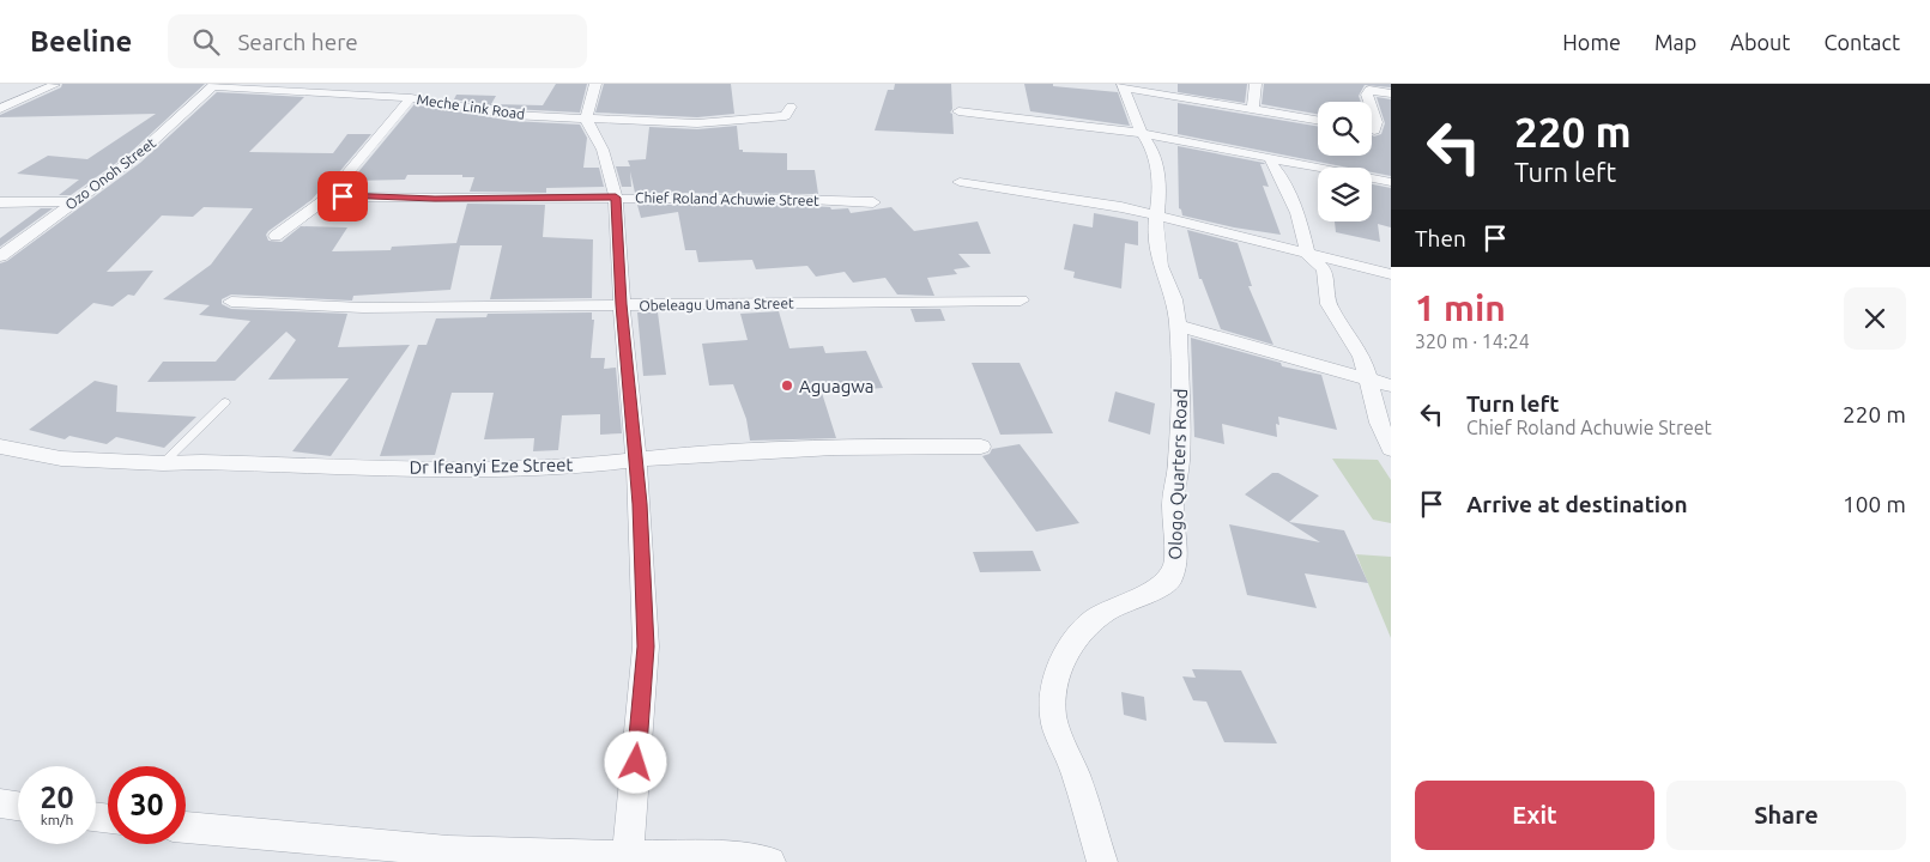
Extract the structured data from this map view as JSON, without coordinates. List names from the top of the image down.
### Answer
{
  "streets": {
    "street": [
      "Meche Link Road",
      "Ozo Onoh Street",
      "Chief Roland Achuwie Street",
      "Obeleagu Umana Street",
      "Dr Ifeanyi Eze Street",
      "Ologo Quarters Road"
    ]
  },
  "crossings": [
    ["Meche Link Road", "Ozo Onoh Street"]
  ],
  "places": ["Aguagwa"],
  "page": {
    "header": "Beeline",
    "search": "Search here",
    "nav": [
      "Home",
      "Map",
      "About",
      "Contact"
    ],
    "turn": ["220 m", "Turn left"],
    "then": "Then",
    "heading": ["1 min", "320 m · 14:24"],
    "list": [
      {
        "name": "Turn left",
        "note": "Chief Roland Achuwie Street",
        "value": "220 m"
      },
      {
        "name": "Arrive at destination",
        "value": "100 m"
      }
    ],
    "speed": "20 km/h",
    "limit": "30",
    "buttons": ["Exit", "Share"]
  }
}
